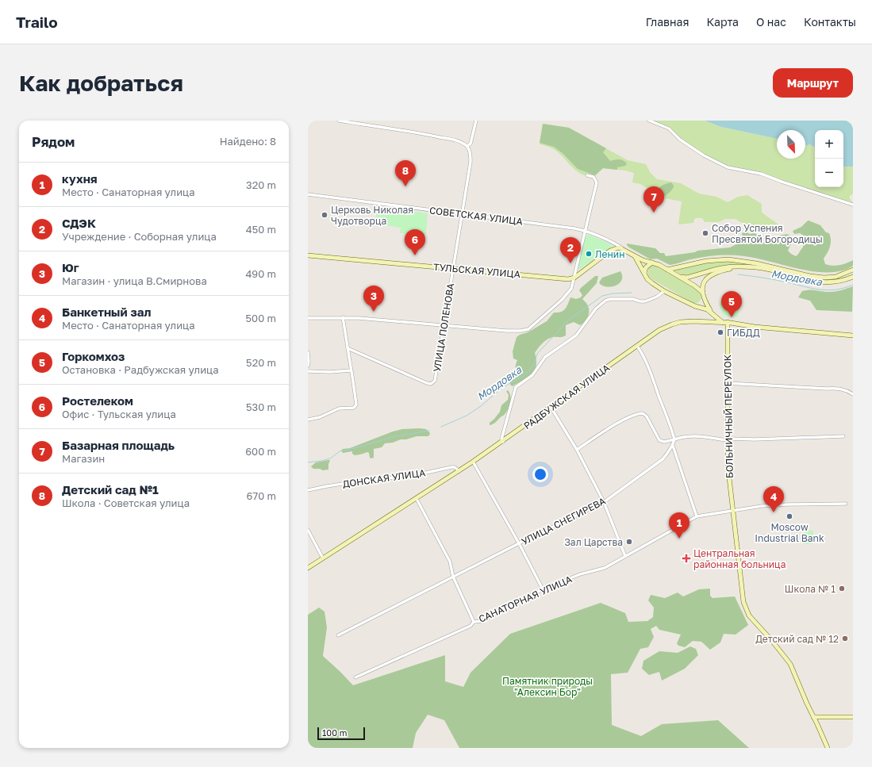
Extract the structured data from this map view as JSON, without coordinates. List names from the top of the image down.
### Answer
{
  "streets": {
    "main road": ["ТУЛЬСКАЯ УЛИЦА", "РАДБУЖСКАЯ УЛИЦА", "БОЛЬНИЧНЫЙ ПЕРЕУЛОК"],
    "street": [
      "СОВЕТСКАЯ УЛИЦА",
      "УЛИЦА ПОЛЕНОВА",
      "ДОНСКАЯ УЛИЦА",
      "УЛИЦА СНЕГИРЕВА",
      "САНАТОРНАЯ УЛИЦА"
    ]
  },
  "crossings": [
    ["СОВЕТСКАЯ УЛИЦА", "УЛИЦА ПОЛЕНОВА"],
    ["ТУЛЬСКАЯ УЛИЦА", "УЛИЦА ПОЛЕНОВА"],
    ["РАДБУЖСКАЯ УЛИЦА", "БОЛЬНИЧНЫЙ ПЕРЕУЛОК"],
    ["РАДБУЖСКАЯ УЛИЦА", "ДОНСКАЯ УЛИЦА"],
    ["БОЛЬНИЧНЫЙ ПЕРЕУЛОК", "САНАТОРНАЯ УЛИЦА"]
  ],
  "water": ["Мордовка"],
  "parks": ["Памятник природы \"Алексин Бор\""],
  "places": {
    "other": [
      "Церковь Николая Чудотворца",
      "Собор Успения Пресвятой Богородицы",
      "Ленин",
      "ГИБДД",
      "Moscow Industrial Bank",
      "Зал Царства",
      "Школа № 1",
      "Детский сад № 12"
    ],
    "health": ["Центральная районная больница"]
  },
  "scale_bar": "100 m",
  "north": "bottom right",
  "page": {
    "header": "Trailo",
    "nav": [
      "Главная",
      "Карта",
      "О нас",
      "Контакты"
    ],
    "buttons": "Маршрут",
    "title": "Как добраться",
    "heading": ["Рядом", "Найдено: 8"],
    "map_buttons": ["+", "−"],
    "pins": [
      "8",
      "7",
      "6",
      "2",
      "3",
      "5",
      "4",
      "1"
    ],
    "list": [
      {
        "mark": "1",
        "name": "кухня",
        "note": "Место · Санаторная улица",
        "value": "320 m"
      },
      {
        "mark": "2",
        "name": "СДЭК",
        "note": "Учреждение · Соборная улица",
        "value": "450 m"
      },
      {
        "mark": "3",
        "name": "Юг",
        "note": "Магазин · улица В.Смирнова",
        "value": "490 m"
      },
      {
        "mark": "4",
        "name": "Банкетный зал",
        "note": "Место · Санаторная улица",
        "value": "500 m"
      },
      {
        "mark": "5",
        "name": "Горкомхоз",
        "note": "Остановка · Радбужская улица",
        "value": "520 m"
      },
      {
        "mark": "6",
        "name": "Ростелеком",
        "note": "Офис · Тульская улица",
        "value": "530 m"
      },
      {
        "mark": "7",
        "name": "Базарная площадь",
        "note": "Магазин",
        "value": "600 m"
      },
      {
        "mark": "8",
        "name": "Детский сад №1",
        "note": "Школа · Советская улица",
        "value": "670 m"
      }
    ],
    "scale": "100 m"
  }
}
